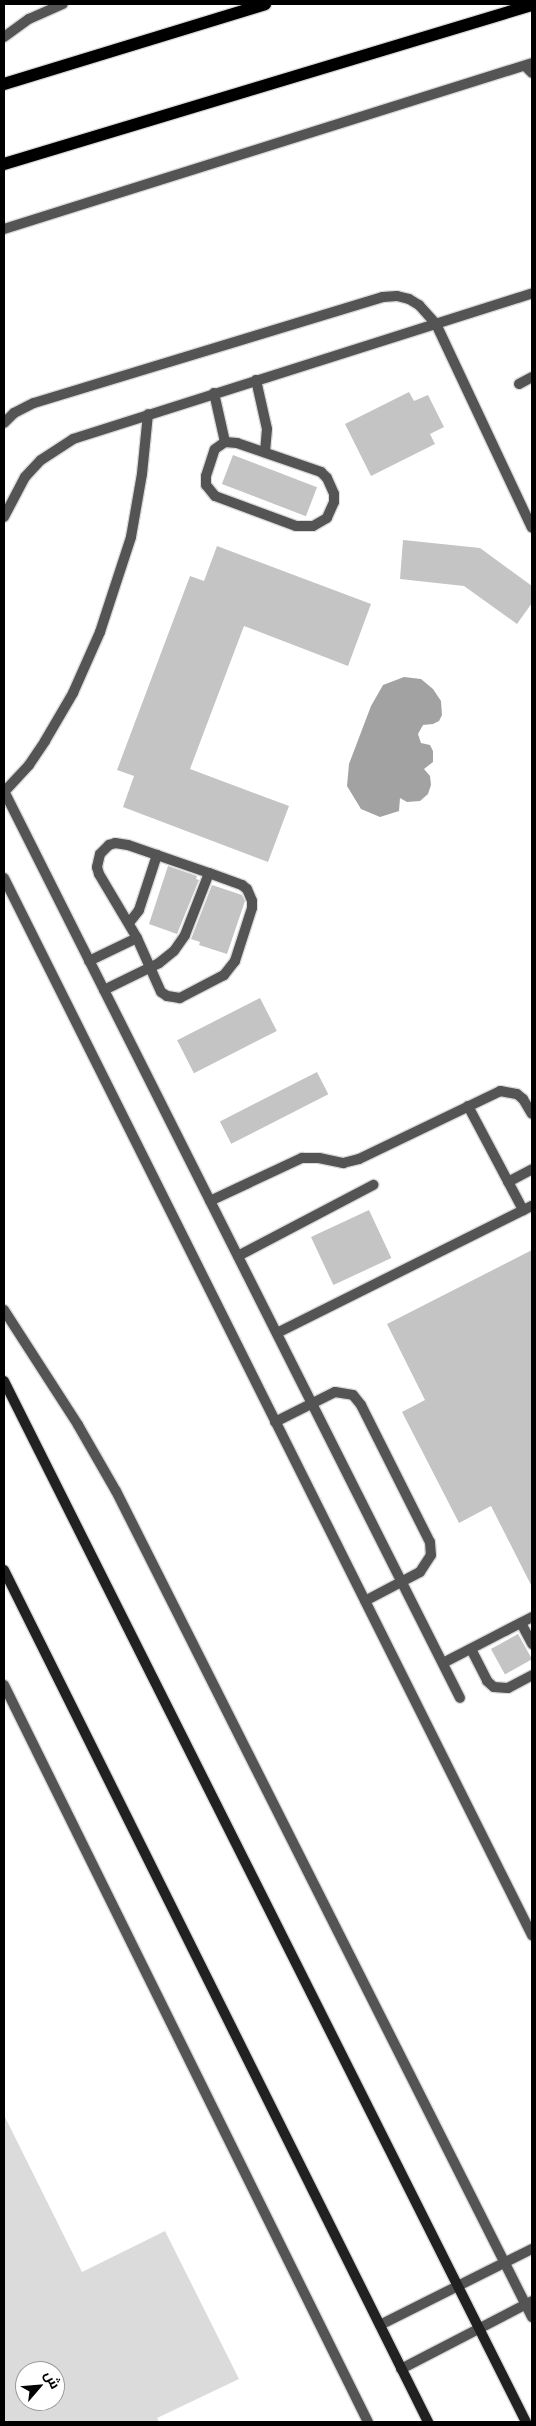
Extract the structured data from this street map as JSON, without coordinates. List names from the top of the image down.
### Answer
{
  "north": "top right"
}
